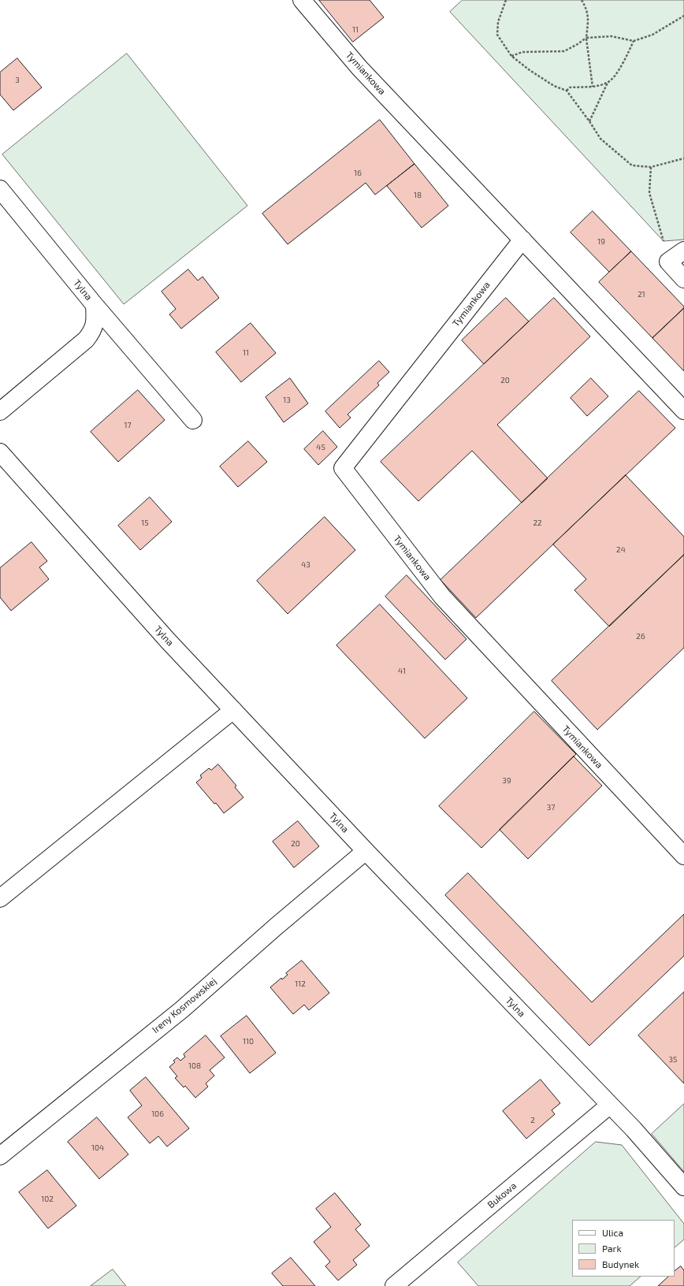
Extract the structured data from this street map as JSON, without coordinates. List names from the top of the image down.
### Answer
{
  "streets": {
    "street": [
      "Tymiankowa",
      "Tylna",
      "Ireny Kosmowskiej",
      "Bukowa"
    ]
  },
  "crossings": [
    ["Tylna", "Ireny Kosmowskiej"],
    ["Tylna", "Bukowa"]
  ],
  "house_numbers": [
    "11",
    "3",
    "16",
    "18",
    "19",
    "21",
    "11",
    "20",
    "13",
    "17",
    "45",
    "15",
    "22",
    "24",
    "43",
    "26",
    "41",
    "39",
    "37",
    "20",
    "112",
    "110",
    "35",
    "108",
    "106",
    "2",
    "104",
    "102"
  ],
  "legend": ["Ulica", "Park", "Budynek"]
}
